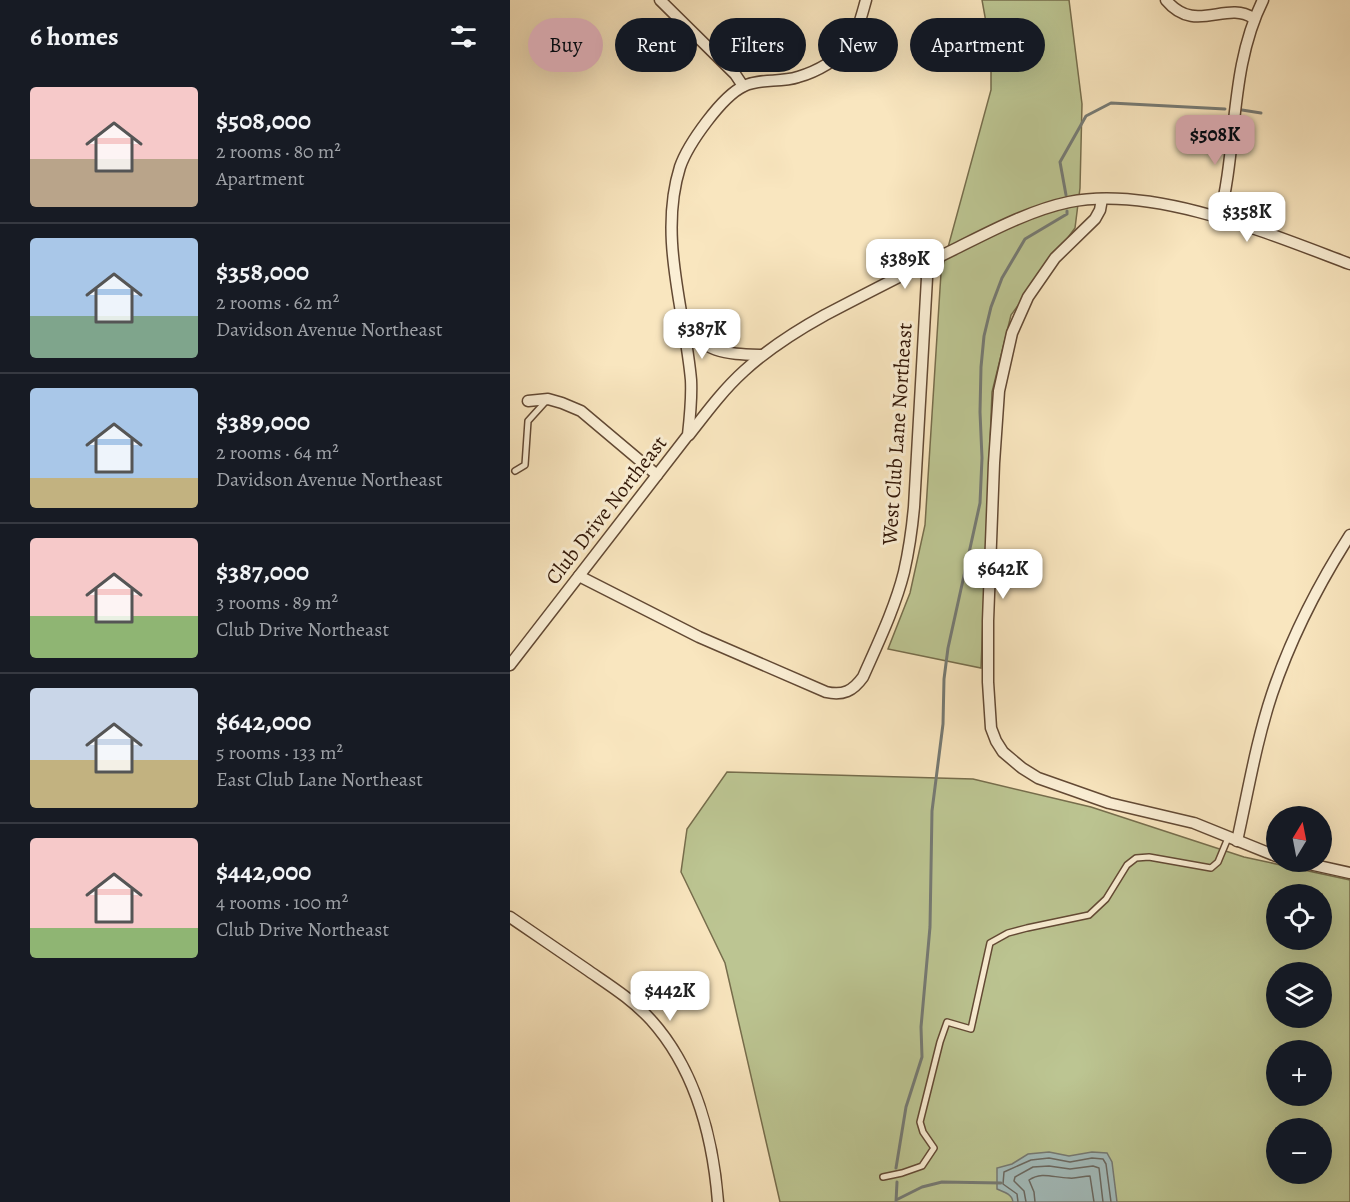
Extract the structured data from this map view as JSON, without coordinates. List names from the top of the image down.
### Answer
{
  "streets": {
    "street": ["West Club Lane Northeast", "Club Drive Northeast"]
  },
  "crossings": [
    ["West Club Lane Northeast", "Club Drive Northeast"]
  ],
  "north": "top",
  "page": {
    "heading": "6 homes",
    "chip": [
      "Buy",
      "Rent",
      "Filters",
      "New",
      "Apartment"
    ],
    "list": [
      {
        "name": "$508,000",
        "note": "2 rooms · 80 m² · Apartment"
      },
      {
        "name": "$358,000",
        "note": "2 rooms · 62 m² · Davidson Avenue Northeast"
      },
      {
        "name": "$389,000",
        "note": "2 rooms · 64 m² · Davidson Avenue Northeast"
      },
      {
        "name": "$387,000",
        "note": "3 rooms · 89 m² · Club Drive Northeast"
      },
      {
        "name": "$642,000",
        "note": "5 rooms · 133 m² · East Club Lane Northeast"
      },
      {
        "name": "$442,000",
        "note": "4 rooms · 100 m² · Club Drive Northeast"
      }
    ],
    "price": [
      "$508K",
      "$358K",
      "$389K",
      "$387K",
      "$642K",
      "$442K"
    ],
    "map_buttons": ["+", "−"]
  }
}
